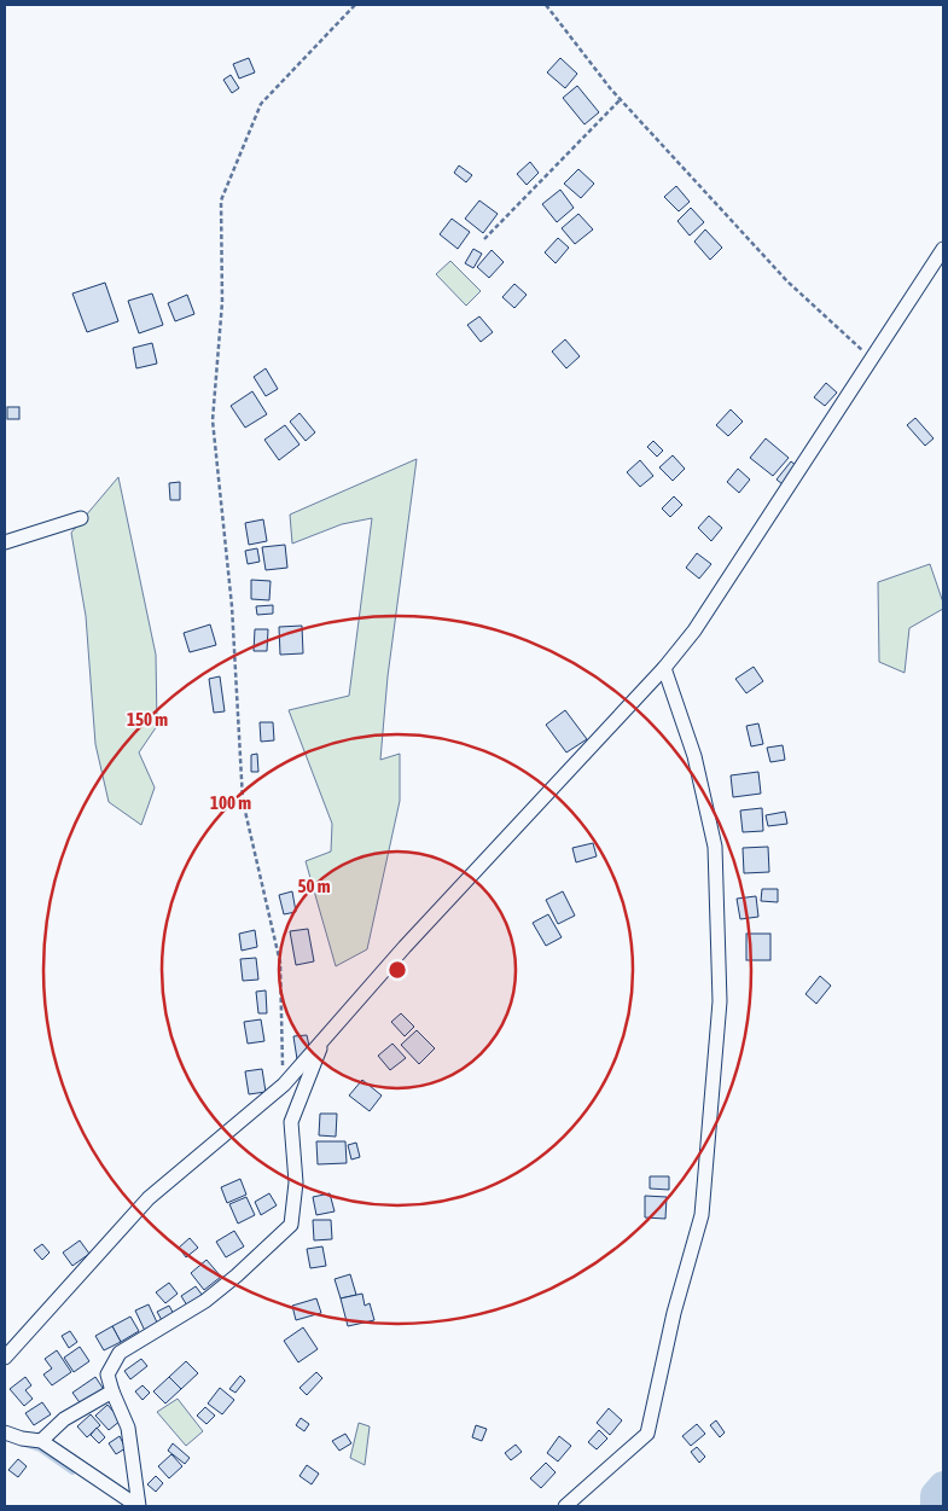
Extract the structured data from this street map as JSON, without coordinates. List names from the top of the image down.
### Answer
{
  "rings": ["150 m", "100 m", "50 m"]
}
